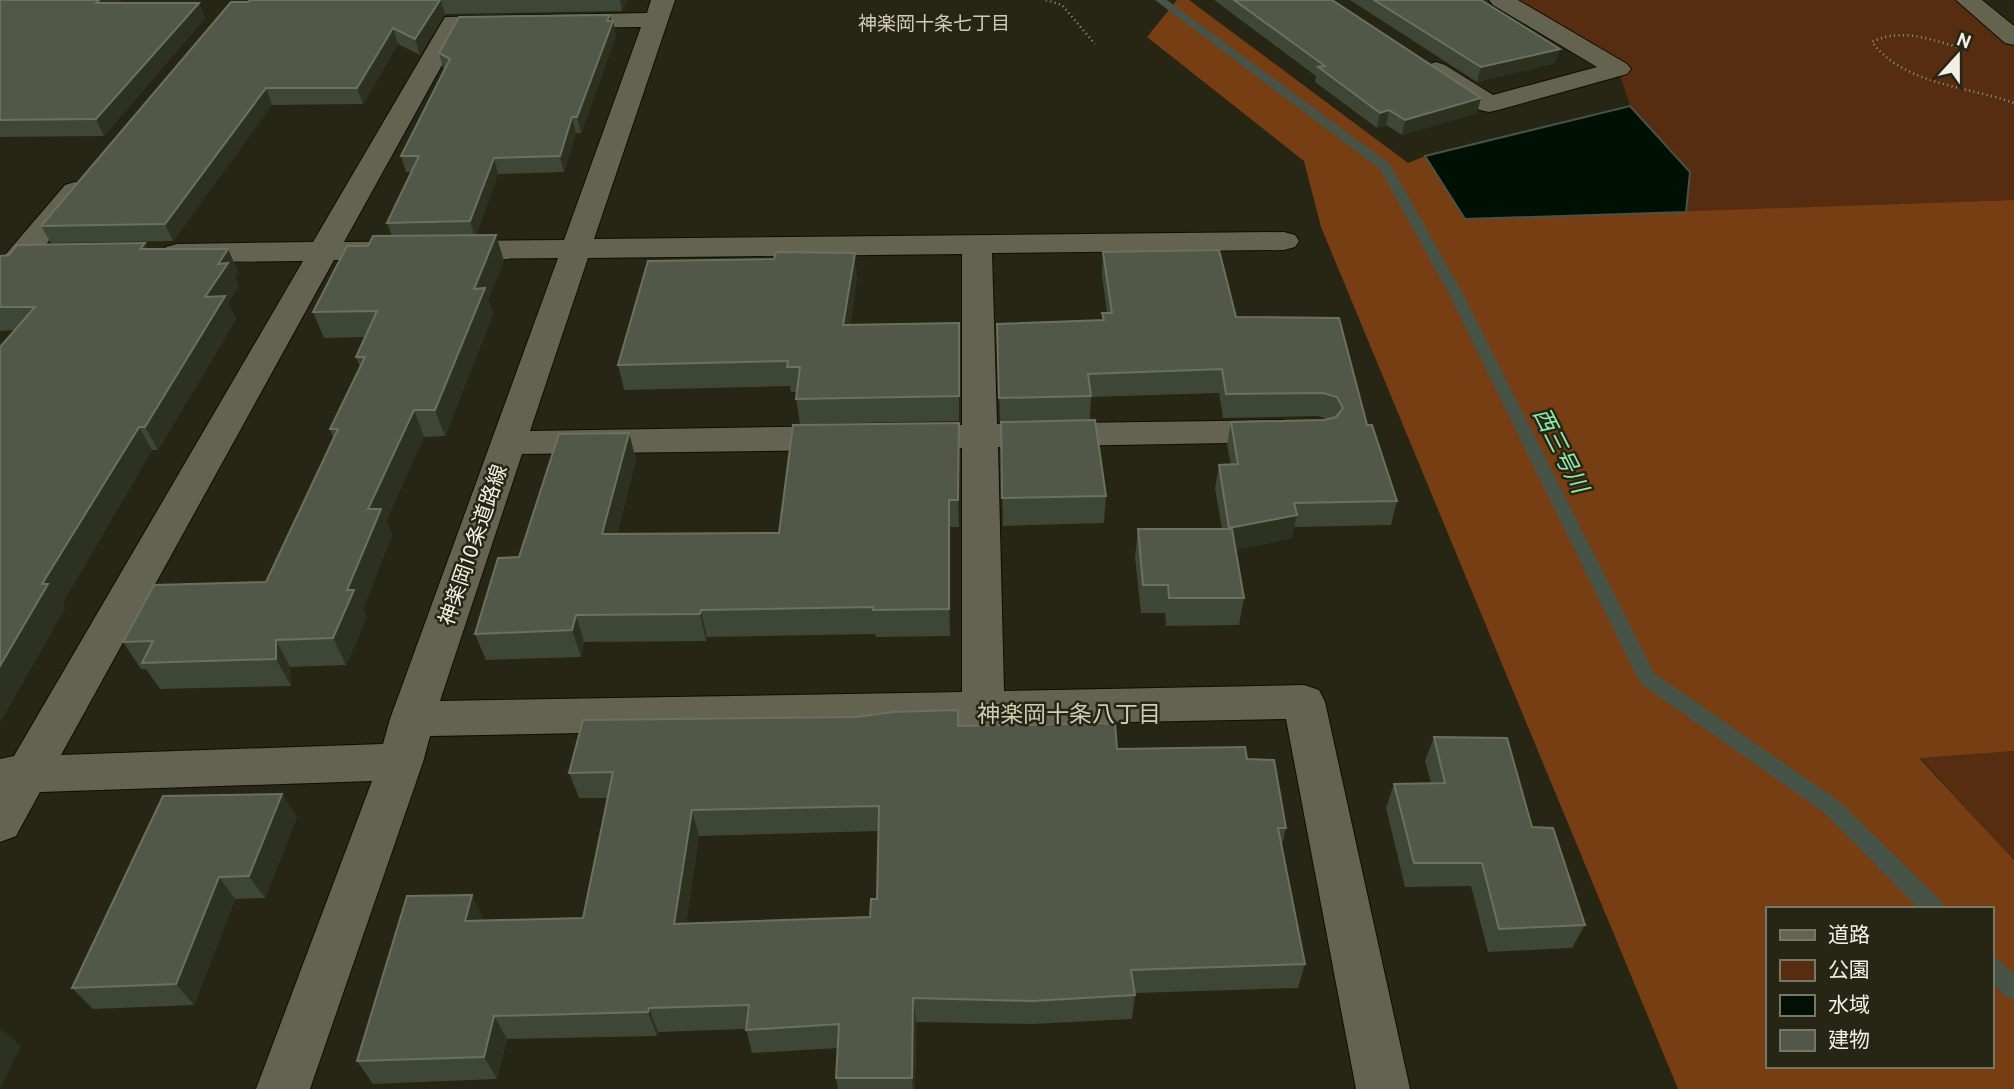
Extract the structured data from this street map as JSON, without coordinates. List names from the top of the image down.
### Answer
{
  "streets": {
    "street": ["神楽岡10条道路線"]
  },
  "districts": ["神楽岡十条七丁目", "神楽岡十条八丁目"],
  "water": ["西三号川"],
  "legend": [
    "道路",
    "公園",
    "水域",
    "建物"
  ],
  "north": "top"
}
